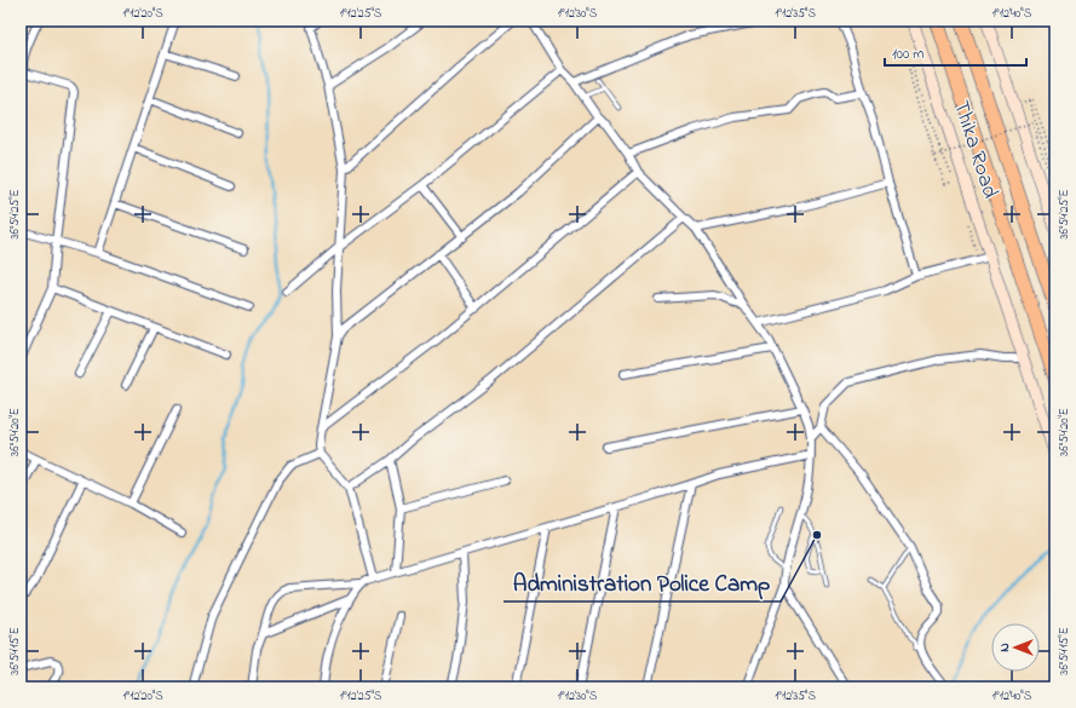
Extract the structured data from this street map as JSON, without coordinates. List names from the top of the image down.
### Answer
{
  "streets": {
    "highway": ["Thika Road"]
  },
  "places": ["Administration Police Camp"],
  "scale_bar": "100 m",
  "north": "left",
  "coordinates": [
    "1°12'20\"S",
    "1°12'25\"S",
    "1°12'30\"S",
    "1°12'35\"S",
    "1°12'40\"S",
    "36°54'25\"E",
    "36°54'20\"E",
    "36°54'15\"E"
  ]
}
